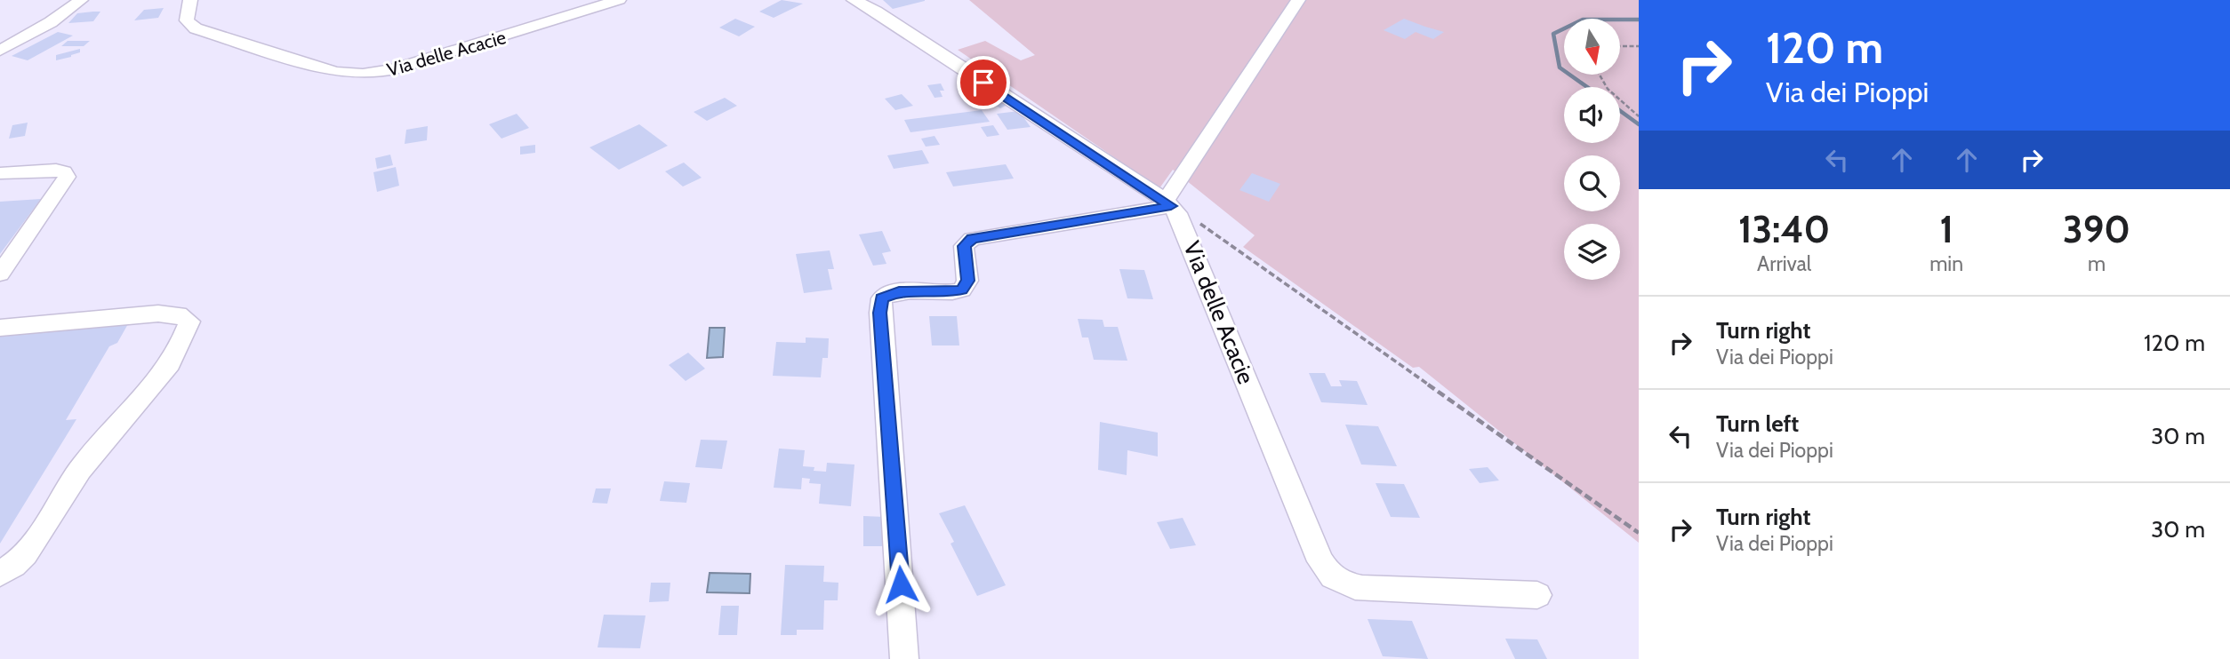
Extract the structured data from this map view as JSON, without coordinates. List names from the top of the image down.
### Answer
{
  "streets": {
    "street": ["Via delle Acacie"]
  },
  "north": "bottom",
  "page": {
    "turn": ["120 m", "Via dei Pioppi"],
    "eta": [
      "13:40",
      "Arrival",
      "1",
      "min",
      "390",
      "m"
    ],
    "list": [
      {
        "name": "Turn right",
        "note": "Via dei Pioppi",
        "value": "120 m"
      },
      {
        "name": "Turn left",
        "note": "Via dei Pioppi",
        "value": "30 m"
      },
      {
        "name": "Turn right",
        "note": "Via dei Pioppi",
        "value": "30 m"
      }
    ]
  }
}
